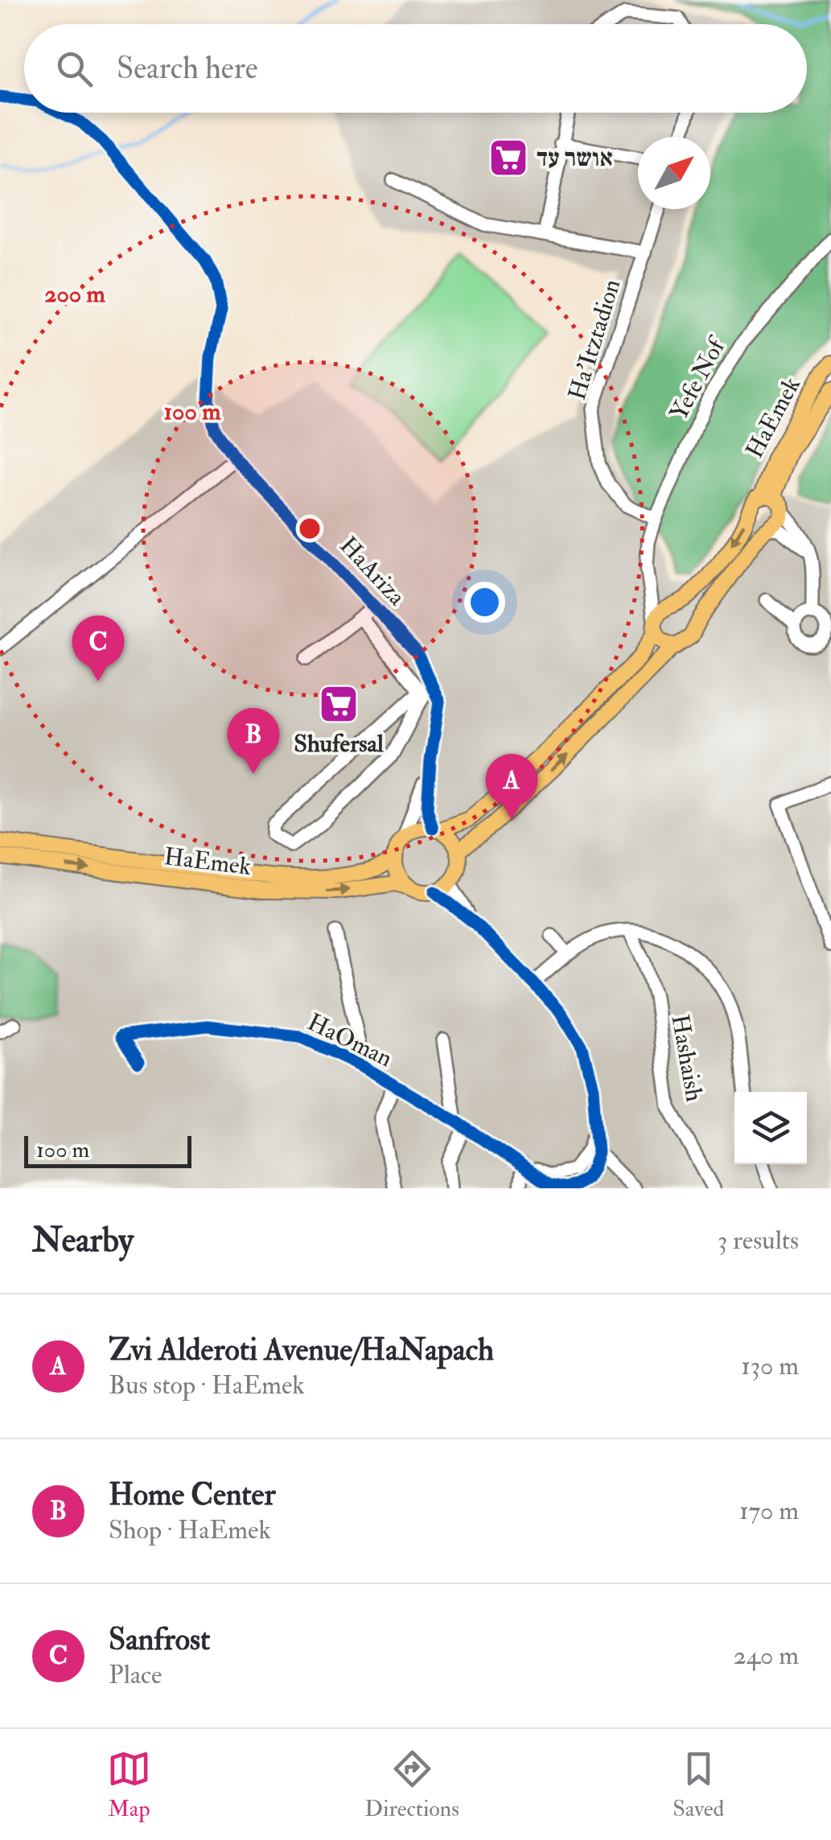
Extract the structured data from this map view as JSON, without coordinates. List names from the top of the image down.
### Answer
{
  "streets": {
    "main road": ["HaEmek"],
    "street": [
      "Ha'Itztadion",
      "Yefe Nof",
      "HaAriza",
      "HaOman",
      "Hashaish"
    ]
  },
  "crossings": [
    ["Ha'Itztadion", "Yefe Nof"],
    ["Yefe Nof", "HaEmek"],
    ["HaEmek", "HaAriza"]
  ],
  "places": {
    "supermarket": ["אושר עד", "Shufersal"]
  },
  "scale_bar": "100 m",
  "north": "top right",
  "page": {
    "search": "Search here",
    "pins": ["C", "B", "A"],
    "scale": "100 m",
    "heading": ["Nearby", "3 results"],
    "list": [
      {
        "mark": "A",
        "name": "Zvi Alderoti Avenue/HaNapach",
        "note": "Bus stop · HaEmek",
        "value": "130 m"
      },
      {
        "mark": "B",
        "name": "Home Center",
        "note": "Shop · HaEmek",
        "value": "170 m"
      },
      {
        "mark": "C",
        "name": "Sanfrost",
        "note": "Place",
        "value": "240 m"
      }
    ],
    "nav": ["Map", "Directions", "Saved"]
  },
  "rings": ["200 m", "100 m"]
}
